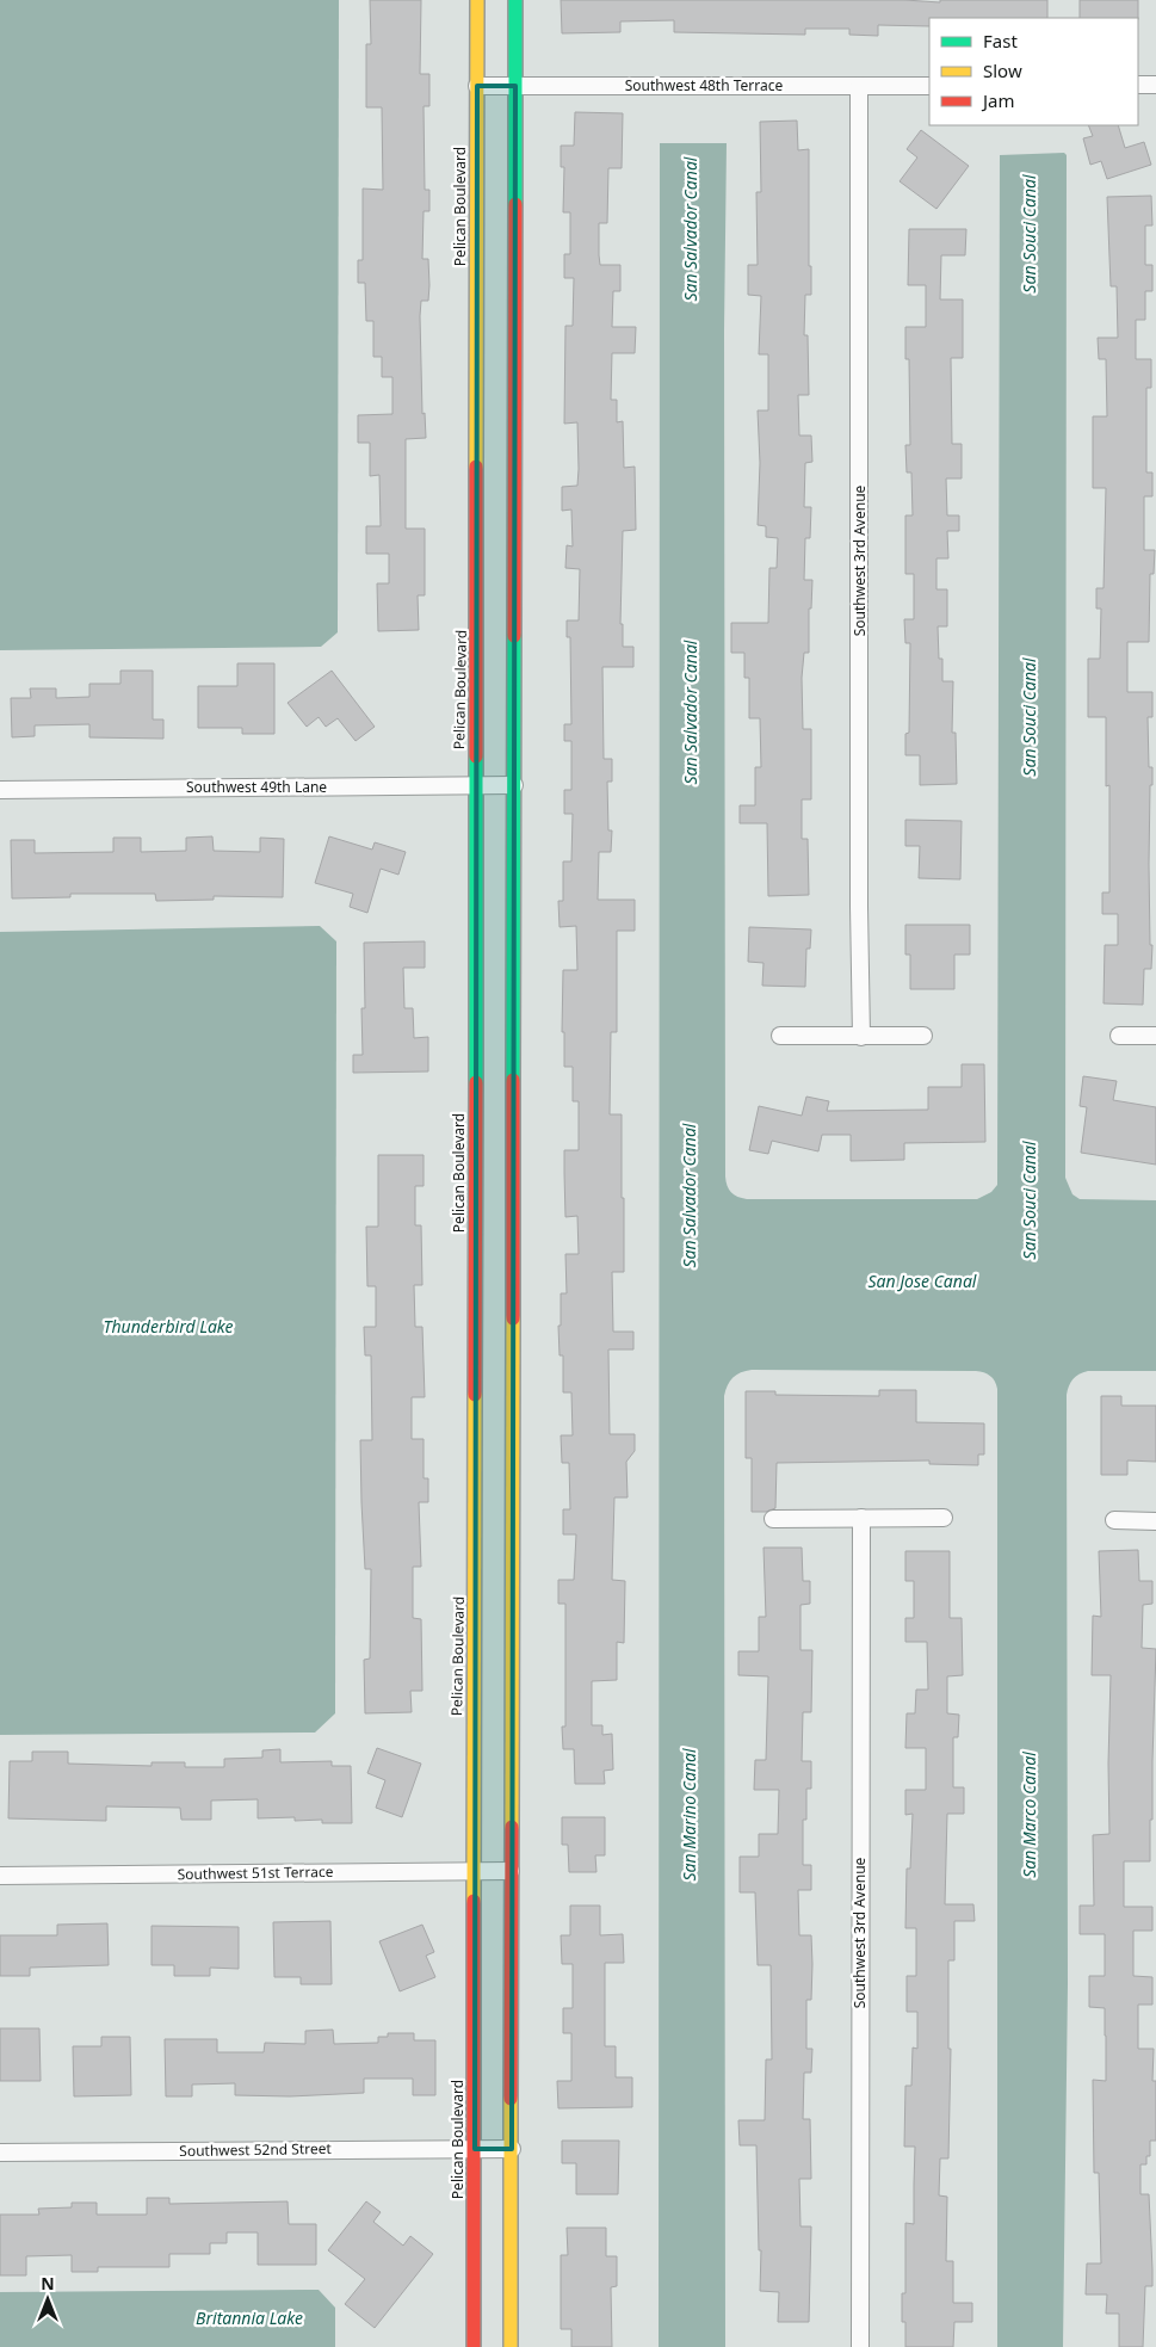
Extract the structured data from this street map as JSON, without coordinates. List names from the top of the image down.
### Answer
{
  "streets": {
    "street": [
      "Southwest 48th Terrace",
      "Pelican Boulevard",
      "Southwest 3rd Avenue",
      "Southwest 49th Lane",
      "Southwest 51st Terrace",
      "Southwest 52nd Street"
    ]
  },
  "crossings": [
    ["Southwest 48th Terrace", "Pelican Boulevard"],
    ["Southwest 48th Terrace", "Southwest 3rd Avenue"],
    ["Pelican Boulevard", "Southwest 49th Lane"],
    ["Pelican Boulevard", "Southwest 51st Terrace"],
    ["Pelican Boulevard", "Southwest 52nd Street"]
  ],
  "water": [
    "San Salvador Canal",
    "San Souci Canal",
    "San Jose Canal",
    "Thunderbird Lake",
    "San Marino Canal",
    "San Marco Canal",
    "Britannia Lake"
  ],
  "legend": ["Fast", "Slow", "Jam"],
  "north": "top"
}
